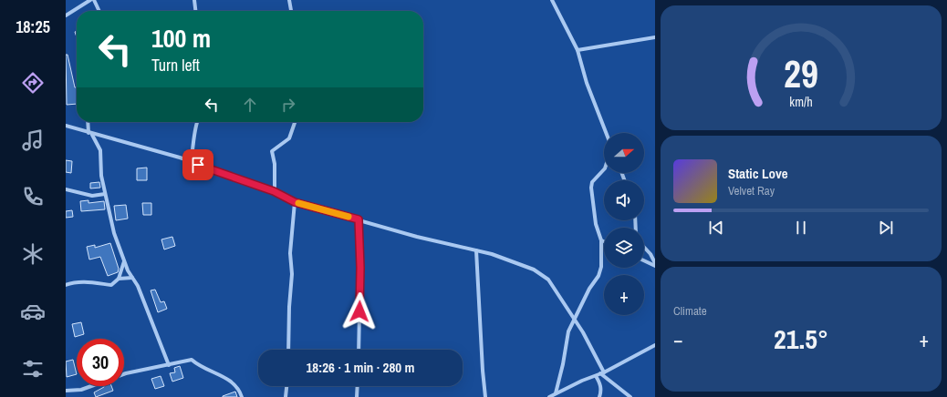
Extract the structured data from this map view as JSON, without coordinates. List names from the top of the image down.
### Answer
{
  "north": "right",
  "page": {
    "tabs": "18:25",
    "turn": ["100 m", "Turn left"],
    "map_buttons": "+",
    "song": ["Static Love", "Velvet Ray"],
    "tile": "Climate",
    "heat": ["−", "21.5°", "+"],
    "limit": "30",
    "trip": "18:26 · 1 min · 280 m",
    "gauge": ["29", "km/h"]
  }
}
